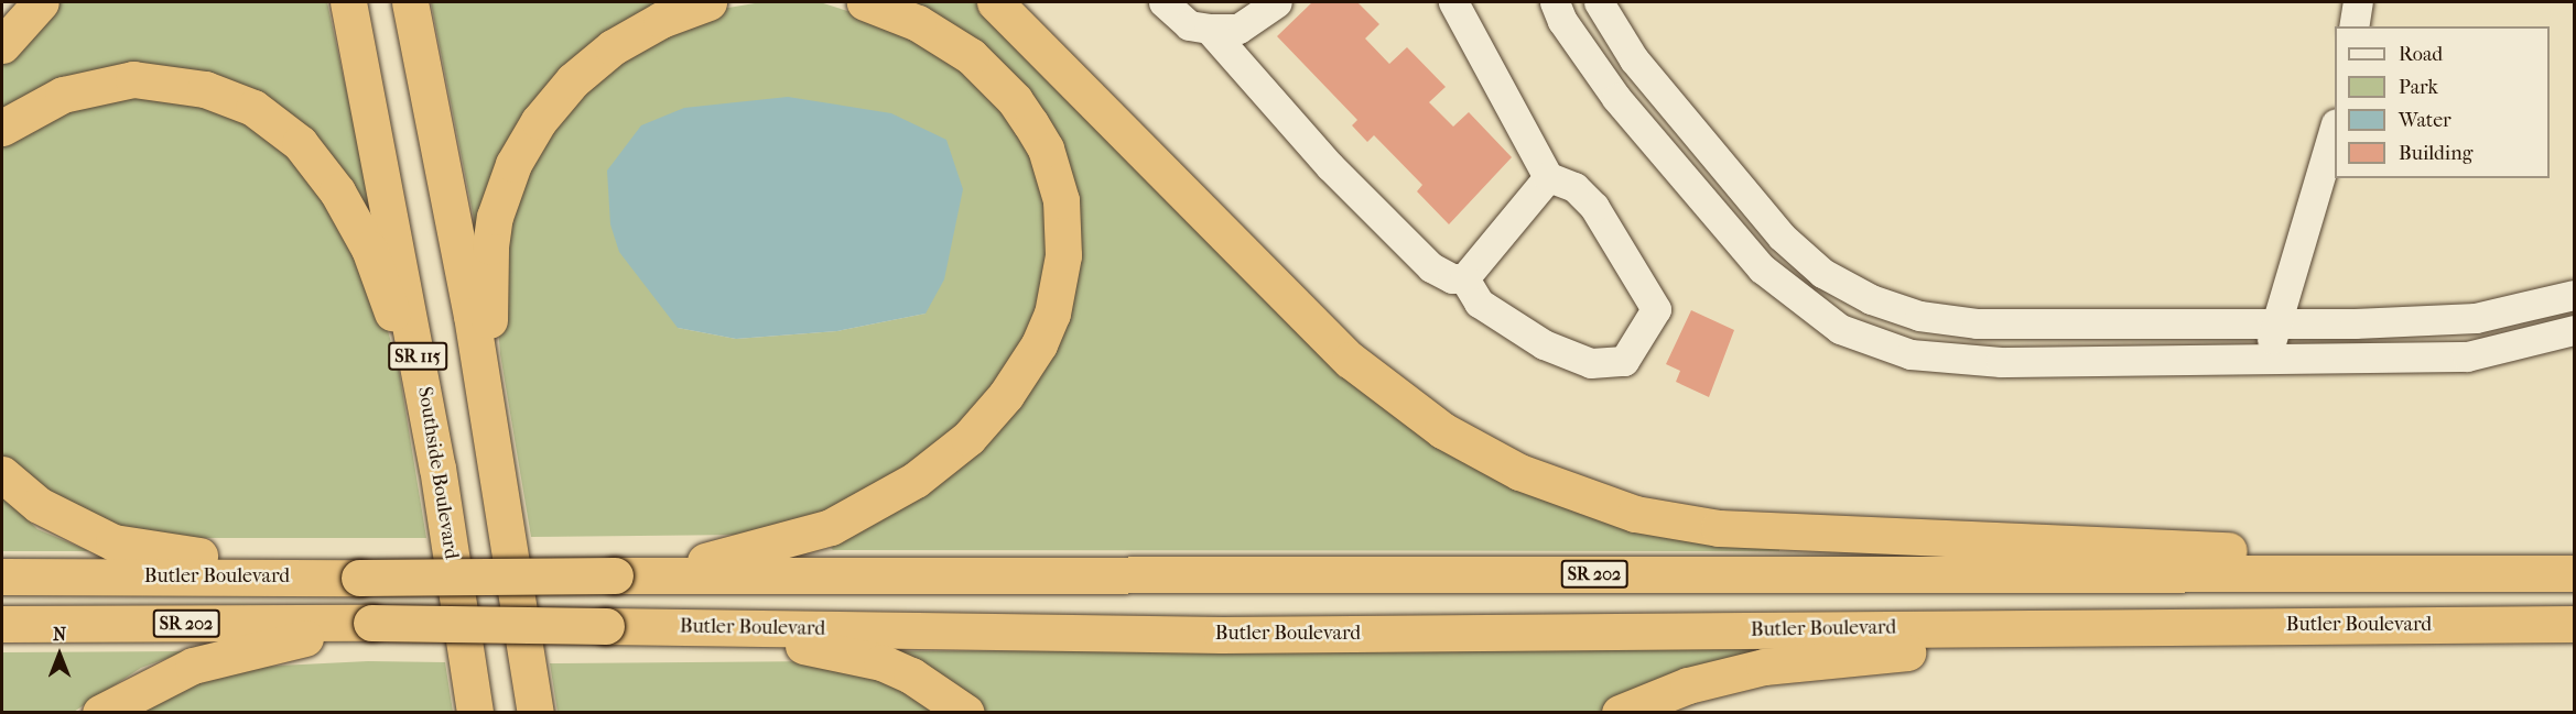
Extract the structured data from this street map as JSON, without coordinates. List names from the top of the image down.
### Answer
{
  "streets": {
    "highway": [
      "SR 115",
      "Southside Boulevard",
      "SR 202",
      "Butler Boulevard"
    ]
  },
  "legend": [
    "Road",
    "Park",
    "Water",
    "Building"
  ],
  "north": "top"
}
